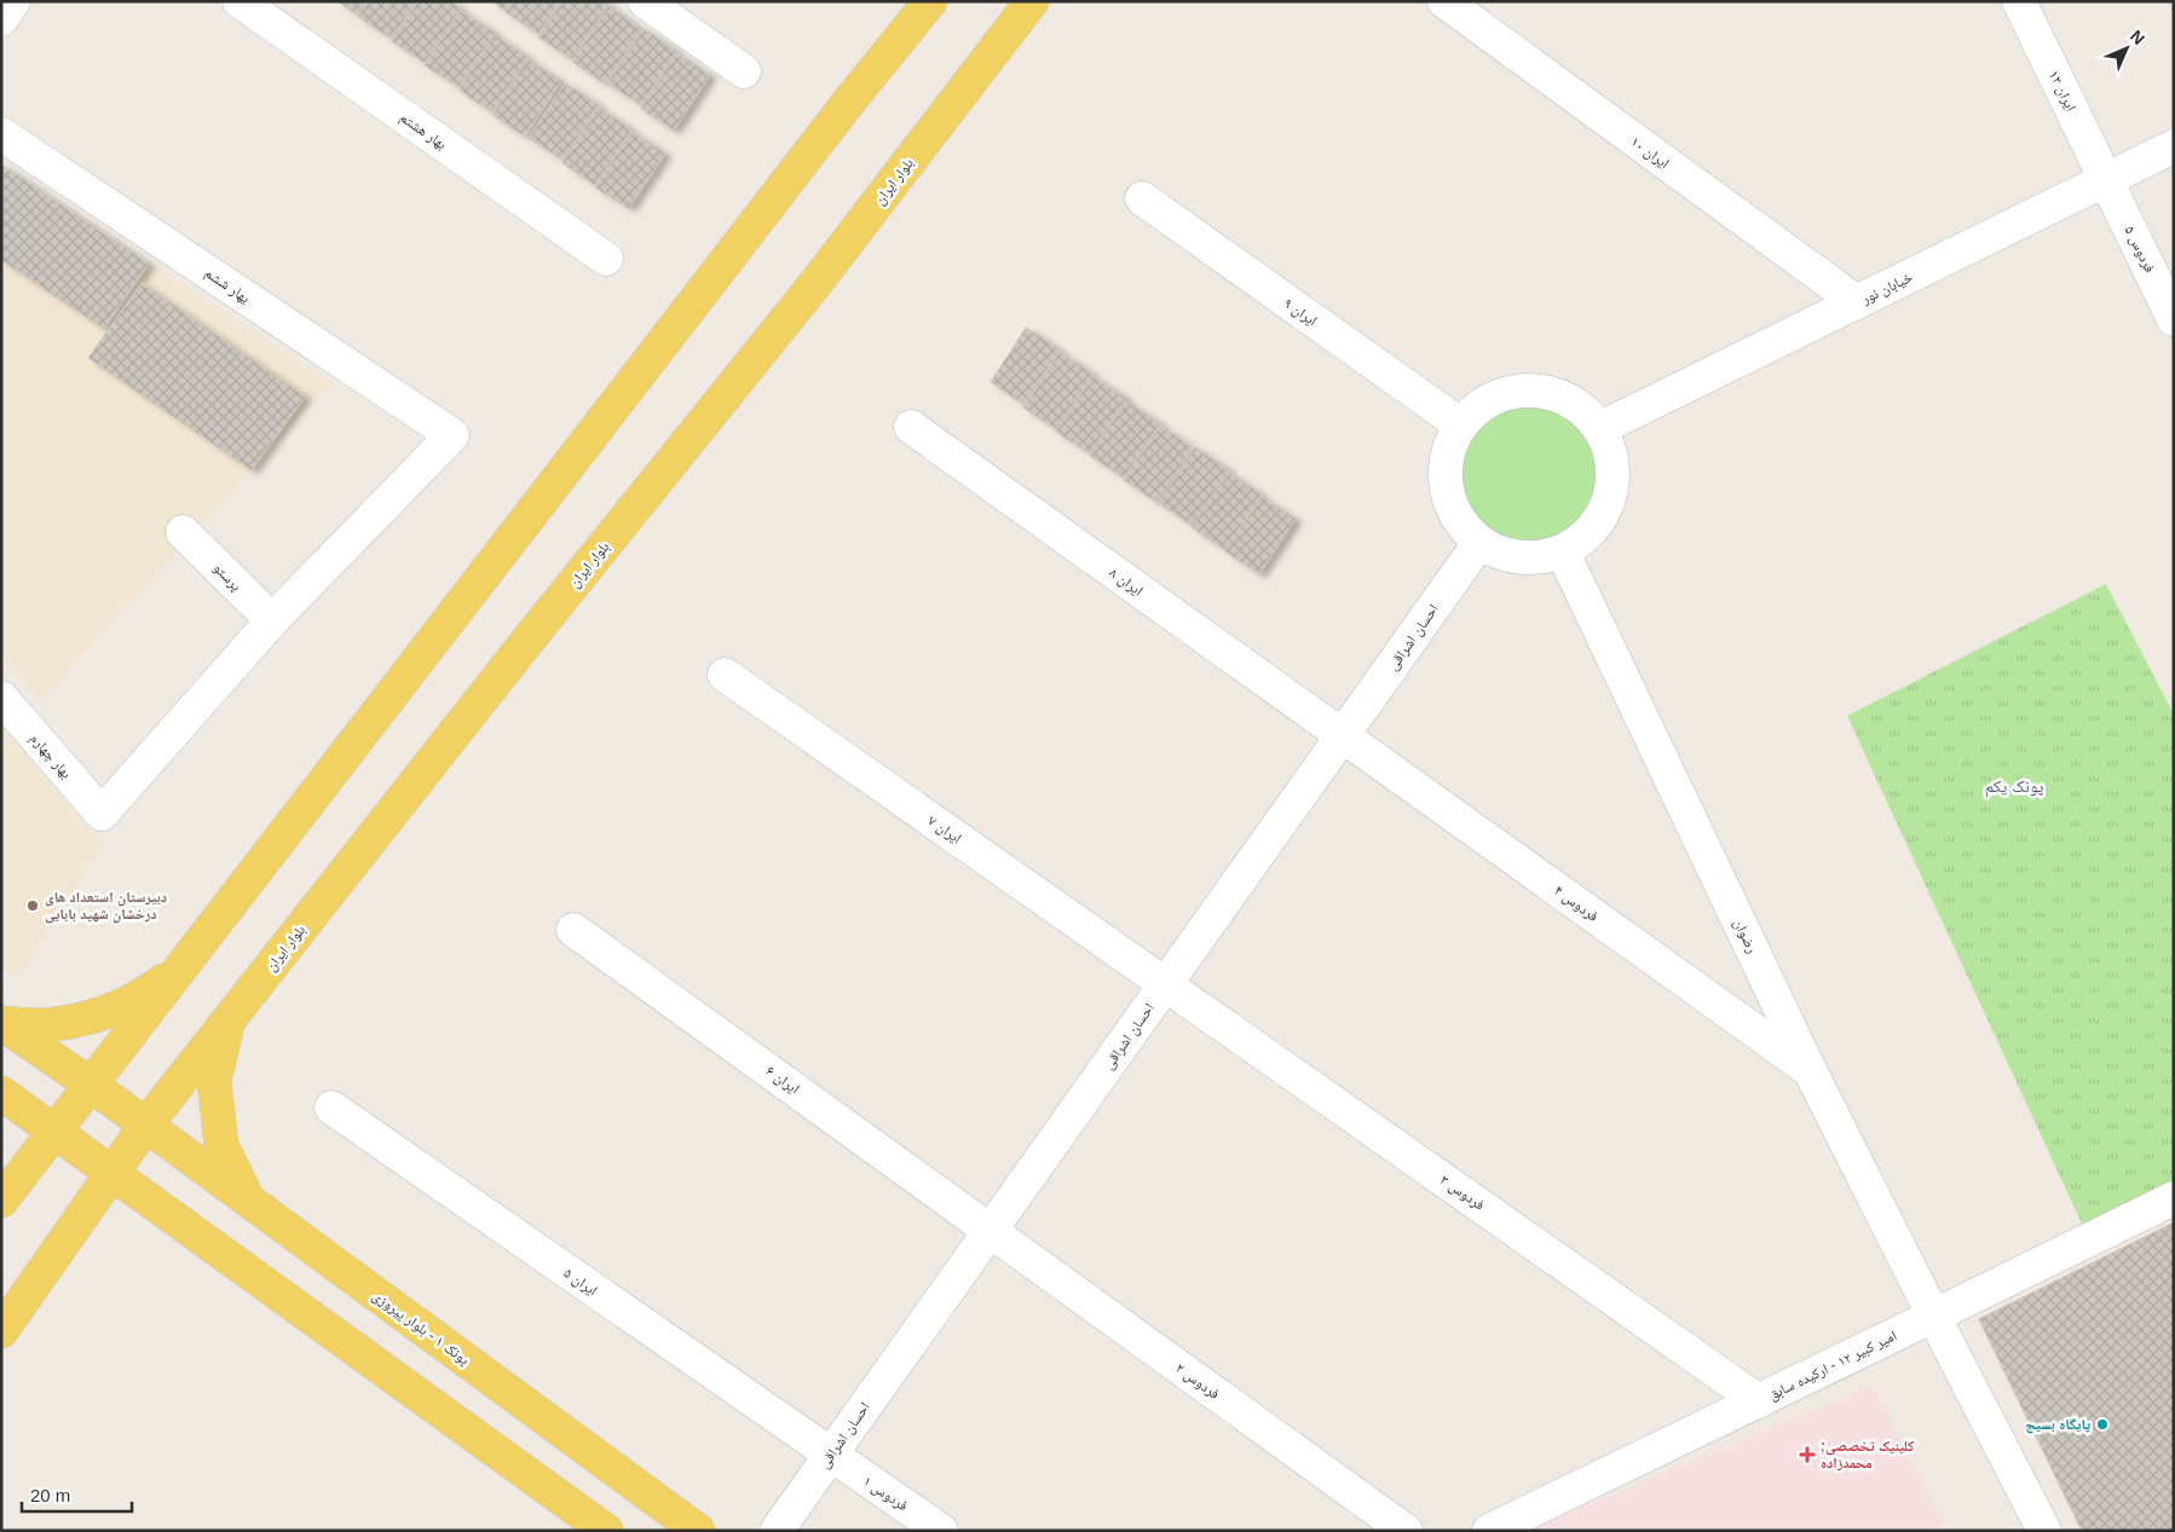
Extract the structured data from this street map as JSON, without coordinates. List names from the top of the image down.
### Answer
{
  "streets": {
    "main road": ["بلوار ایران", "پونک ۱ - بلوار پیروزی"],
    "street": [
      "ایران ۱۲",
      "بهار هشتم",
      "ایران ۱۰",
      "فردوس ۵",
      "یهار ششم",
      "خیابان نور",
      "ایران ۹",
      "پرستو",
      "ایران ۸",
      "احسان اشراقی",
      "بهار چهارم",
      "ایران ۷",
      "فردوس ۴",
      "رضوان",
      "ایران ۶",
      "فردوس ۳",
      "ایران ۵",
      "امیر کبیر ۱۲ - ارکیده سابق",
      "فردوس ۲",
      "فردوس ۱"
    ]
  },
  "crossings": [
    ["ایران ۱۲", "فردوس ۵"],
    ["ایران ۱۲", "خیابان نور"],
    ["ایران ۱۰", "خیابان نور"],
    ["بلوار ایران", "پونک ۱ - بلوار پیروزی"],
    ["فردوس ۵", "خیابان نور"],
    ["یهار ششم", "پرستو"],
    ["یهار ششم", "بهار چهارم"],
    ["خیابان نور", "ایران ۹"],
    ["خیابان نور", "احسان اشراقی"],
    ["خیابان نور", "رضوان"],
    ["ایران ۹", "احسان اشراقی"],
    ["ایران ۹", "رضوان"],
    ["پرستو", "بهار چهارم"],
    ["ایران ۸", "احسان اشراقی"],
    ["ایران ۸", "فردوس ۴"],
    ["احسان اشراقی", "ایران ۷"],
    ["احسان اشراقی", "فردوس ۴"],
    ["احسان اشراقی", "رضوان"],
    ["احسان اشراقی", "ایران ۶"],
    ["احسان اشراقی", "فردوس ۳"],
    ["احسان اشراقی", "ایران ۵"],
    ["احسان اشراقی", "فردوس ۲"],
    ["احسان اشراقی", "فردوس ۱"],
    ["ایران ۷", "فردوس ۳"],
    ["فردوس ۴", "رضوان"],
    ["رضوان", "امیر کبیر ۱۲ - ارکیده سابق"],
    ["ایران ۶", "فردوس ۲"],
    ["فردوس ۳", "امیر کبیر ۱۲ - ارکیده سابق"],
    ["ایران ۵", "فردوس ۱"]
  ],
  "districts": ["پونک یکم"],
  "places": {
    "other": ["دبیرستان استعداد های درخشان شهید بابایی", "پایگاه بسیج"],
    "health": [";کلینیک تخصصی محمدزاده"]
  },
  "scale_bar": "20 m",
  "north": "top right"
}
